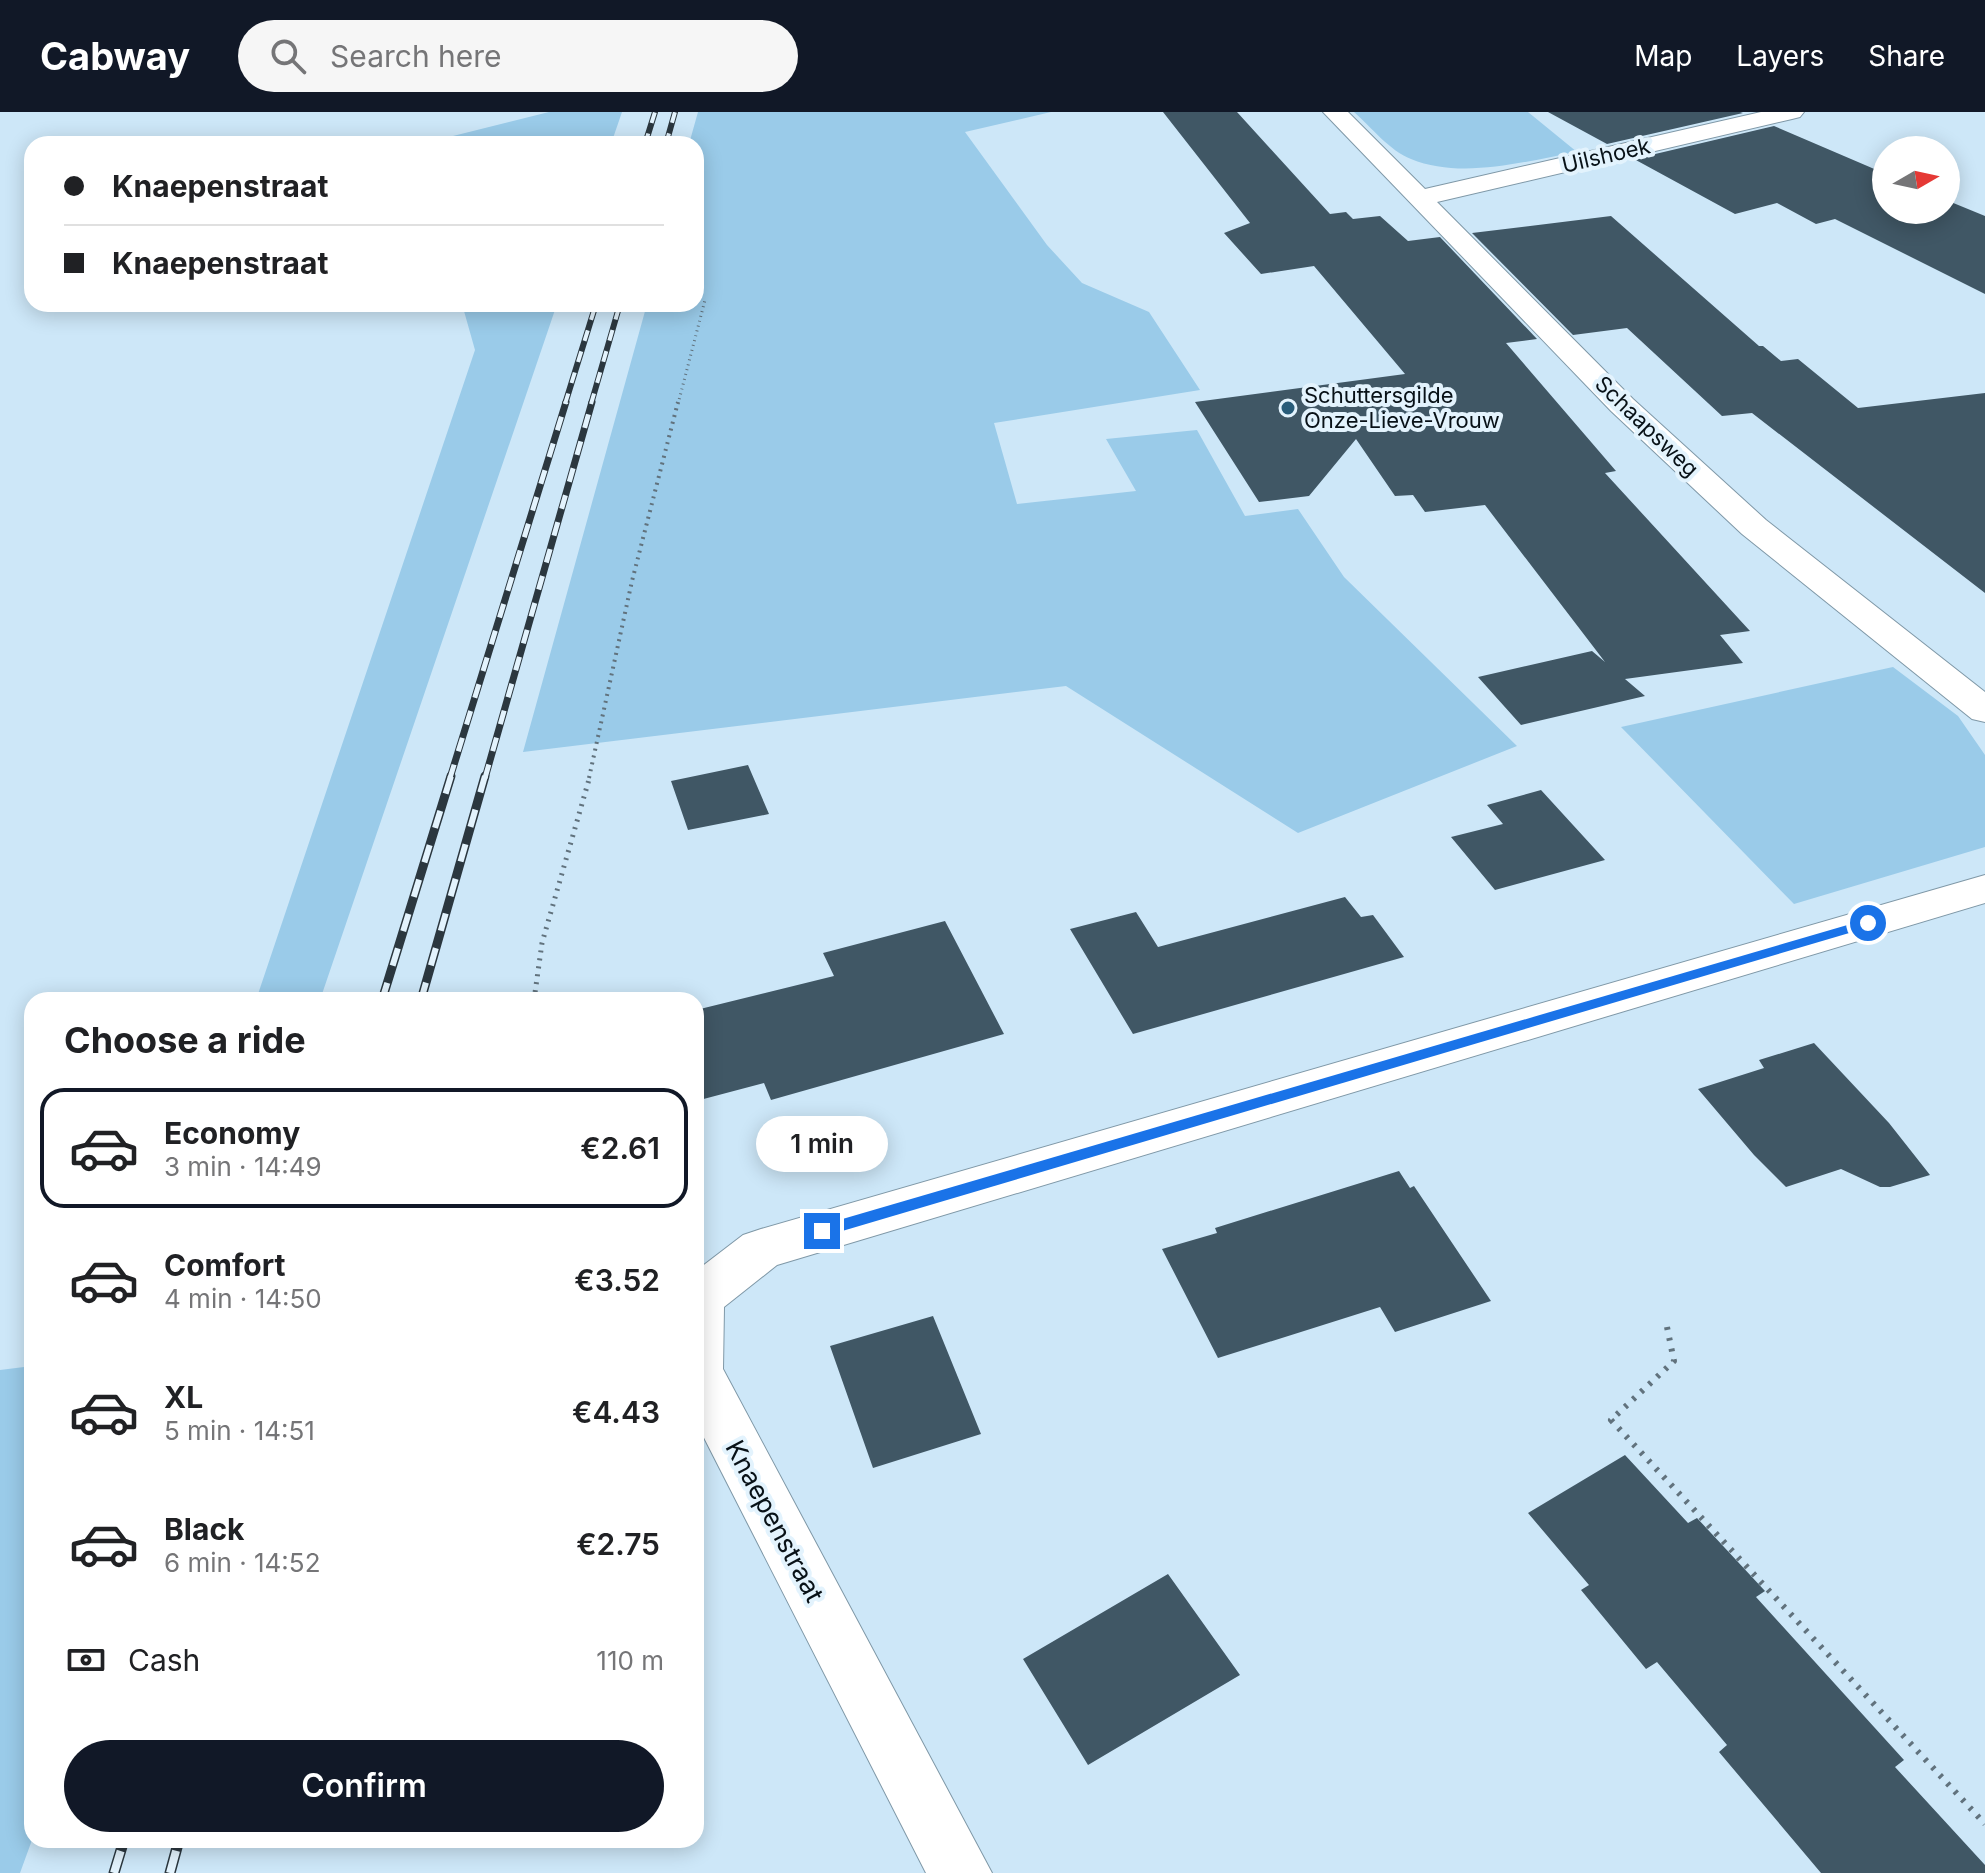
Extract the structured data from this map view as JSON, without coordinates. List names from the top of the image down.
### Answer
{
  "streets": {
    "street": ["Uilshoek", "Schaapsweg", "Knaepenstraat"]
  },
  "crossings": [
    ["Uilshoek", "Schaapsweg"]
  ],
  "places": ["Schuttersgilde Onze-Lieve-Vrouw"],
  "north": "right",
  "page": {
    "header": "Cabway",
    "search": "Search here",
    "nav": ["Map", "Layers", "Share"],
    "banner": ["Knaepenstraat", "Knaepenstraat"],
    "heading": "Choose a ride",
    "list": [
      {
        "name": "Economy",
        "note": "3 min · 14:49",
        "value": "€2.61"
      },
      {
        "name": "Comfort",
        "note": "4 min · 14:50",
        "value": "€3.52"
      },
      {
        "name": "XL",
        "note": "5 min · 14:51",
        "value": "€4.43"
      },
      {
        "name": "Black",
        "note": "6 min · 14:52",
        "value": "€2.75"
      }
    ],
    "bubble": "1 min",
    "pay": ["Cash", "110 m"],
    "buttons": "Confirm"
  }
}
